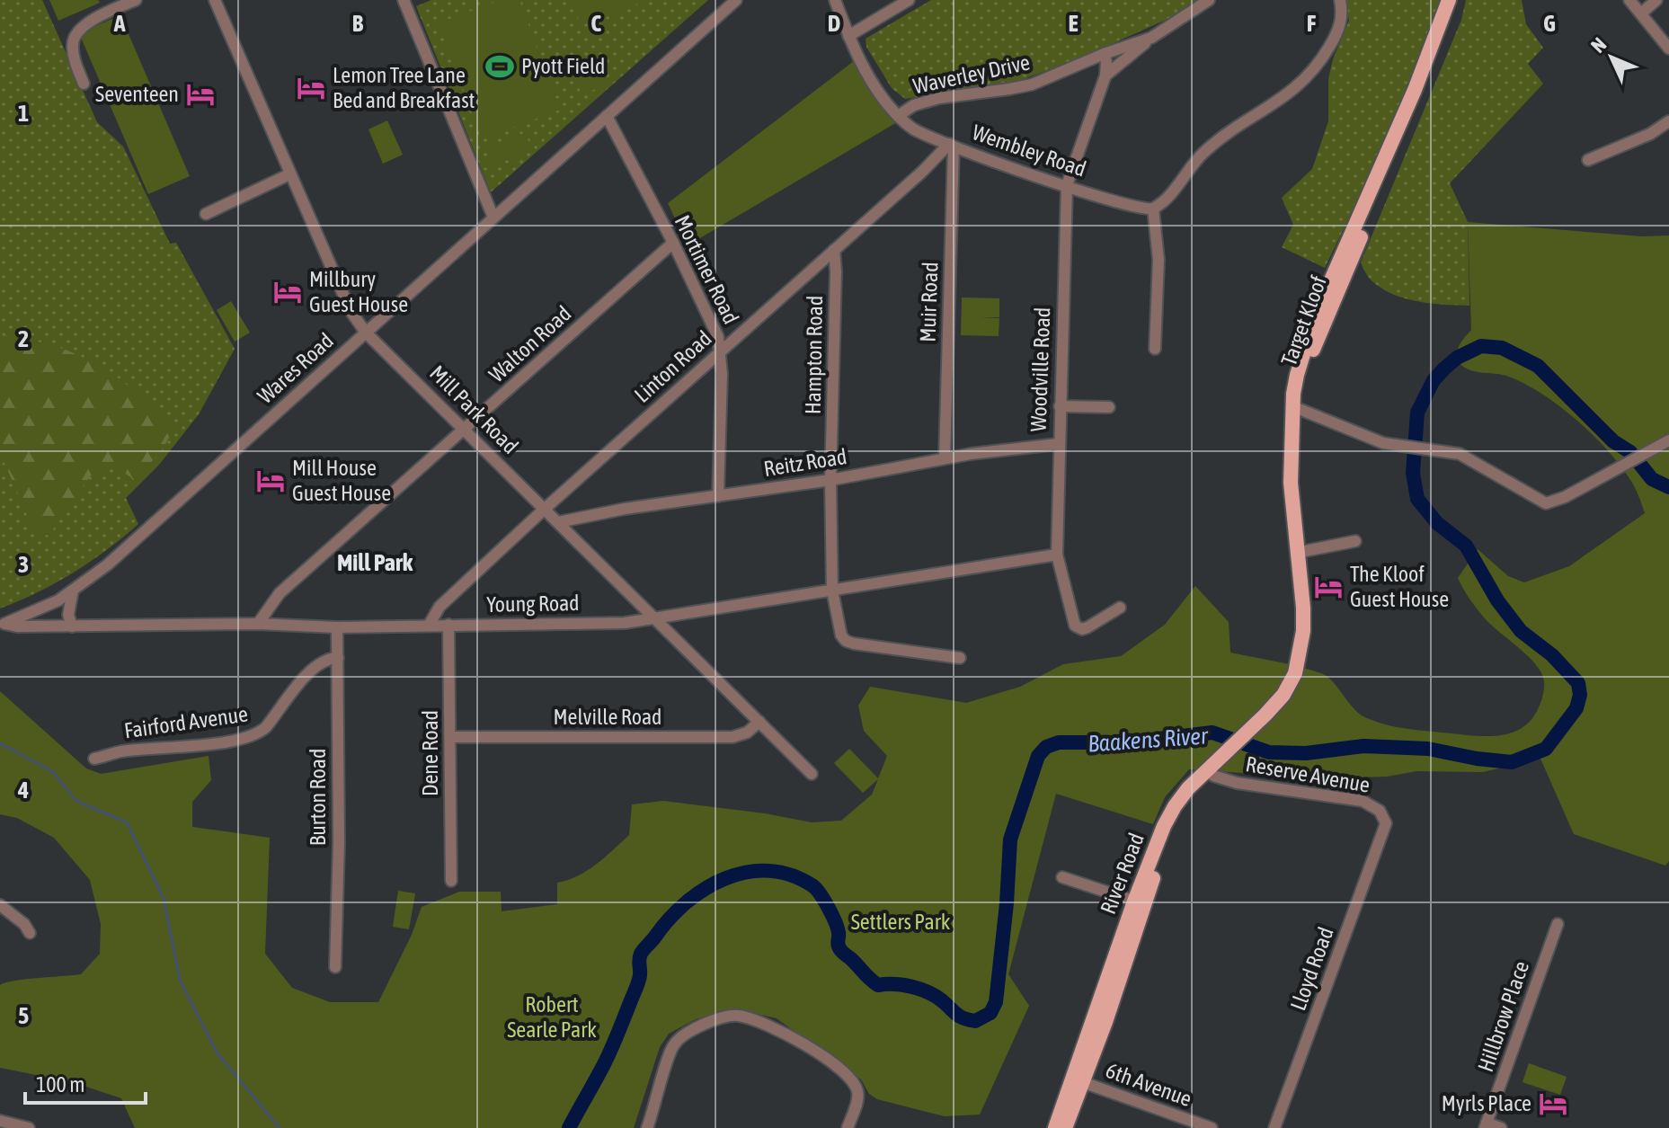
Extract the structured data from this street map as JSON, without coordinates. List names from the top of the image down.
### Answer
{
  "streets": {
    "main road": ["Target Kloof", "River Road"],
    "street": [
      "Waverley Drive",
      "Wembley Road",
      "Mortimer Road",
      "Muir Road",
      "Walton Road",
      "Hampton Road",
      "Linton Road",
      "Wares Road",
      "Woodville Road",
      "Mill Park Road",
      "Reitz Road",
      "Young Road",
      "Melville Road",
      "Fairford Avenue",
      "Dene Road",
      "Reserve Avenue",
      "Burton Road",
      "Lloyd Road",
      "Hillbrow Place",
      "6th Avenue"
    ]
  },
  "crossings": [
    ["Waverley Drive", "Wembley Road"],
    ["Wembley Road", "Muir Road"],
    ["Wembley Road", "Linton Road"],
    ["Wembley Road", "Woodville Road"],
    ["Mortimer Road", "Walton Road"],
    ["Mortimer Road", "Linton Road"],
    ["Mortimer Road", "Wares Road"],
    ["Mortimer Road", "Reitz Road"],
    ["Muir Road", "Linton Road"],
    ["Muir Road", "Reitz Road"],
    ["Target Kloof", "River Road"],
    ["Walton Road", "Mill Park Road"],
    ["Walton Road", "Young Road"],
    ["Hampton Road", "Linton Road"],
    ["Hampton Road", "Reitz Road"],
    ["Hampton Road", "Young Road"],
    ["Linton Road", "Mill Park Road"],
    ["Linton Road", "Young Road"],
    ["Wares Road", "Mill Park Road"],
    ["Wares Road", "Young Road"],
    ["Woodville Road", "Reitz Road"],
    ["Woodville Road", "Young Road"],
    ["Mill Park Road", "Reitz Road"],
    ["Mill Park Road", "Young Road"],
    ["Mill Park Road", "Melville Road"],
    ["Young Road", "Dene Road"],
    ["Young Road", "Burton Road"],
    ["Melville Road", "Dene Road"],
    ["Fairford Avenue", "Burton Road"],
    ["Reserve Avenue", "River Road"],
    ["Reserve Avenue", "Lloyd Road"],
    ["River Road", "6th Avenue"]
  ],
  "districts": ["Mill Park"],
  "water": ["Baakens River"],
  "parks": ["Settlers Park", "Robert Searle Park"],
  "places": {
    "sports": ["Pyott Field"],
    "hotel": [
      "Lemon Tree Lane Bed and Breakfast",
      "Seventeen",
      "Millbury Guest House",
      "Mill House Guest House",
      "The Kloof Guest House",
      "Myrls Place"
    ]
  },
  "scale_bar": "100 m",
  "north": "top left",
  "grid": {
    "columns": [
      "A",
      "B",
      "C",
      "D",
      "E",
      "F",
      "G"
    ],
    "rows": [
      "1",
      "2",
      "3",
      "4",
      "5"
    ]
  }
}
